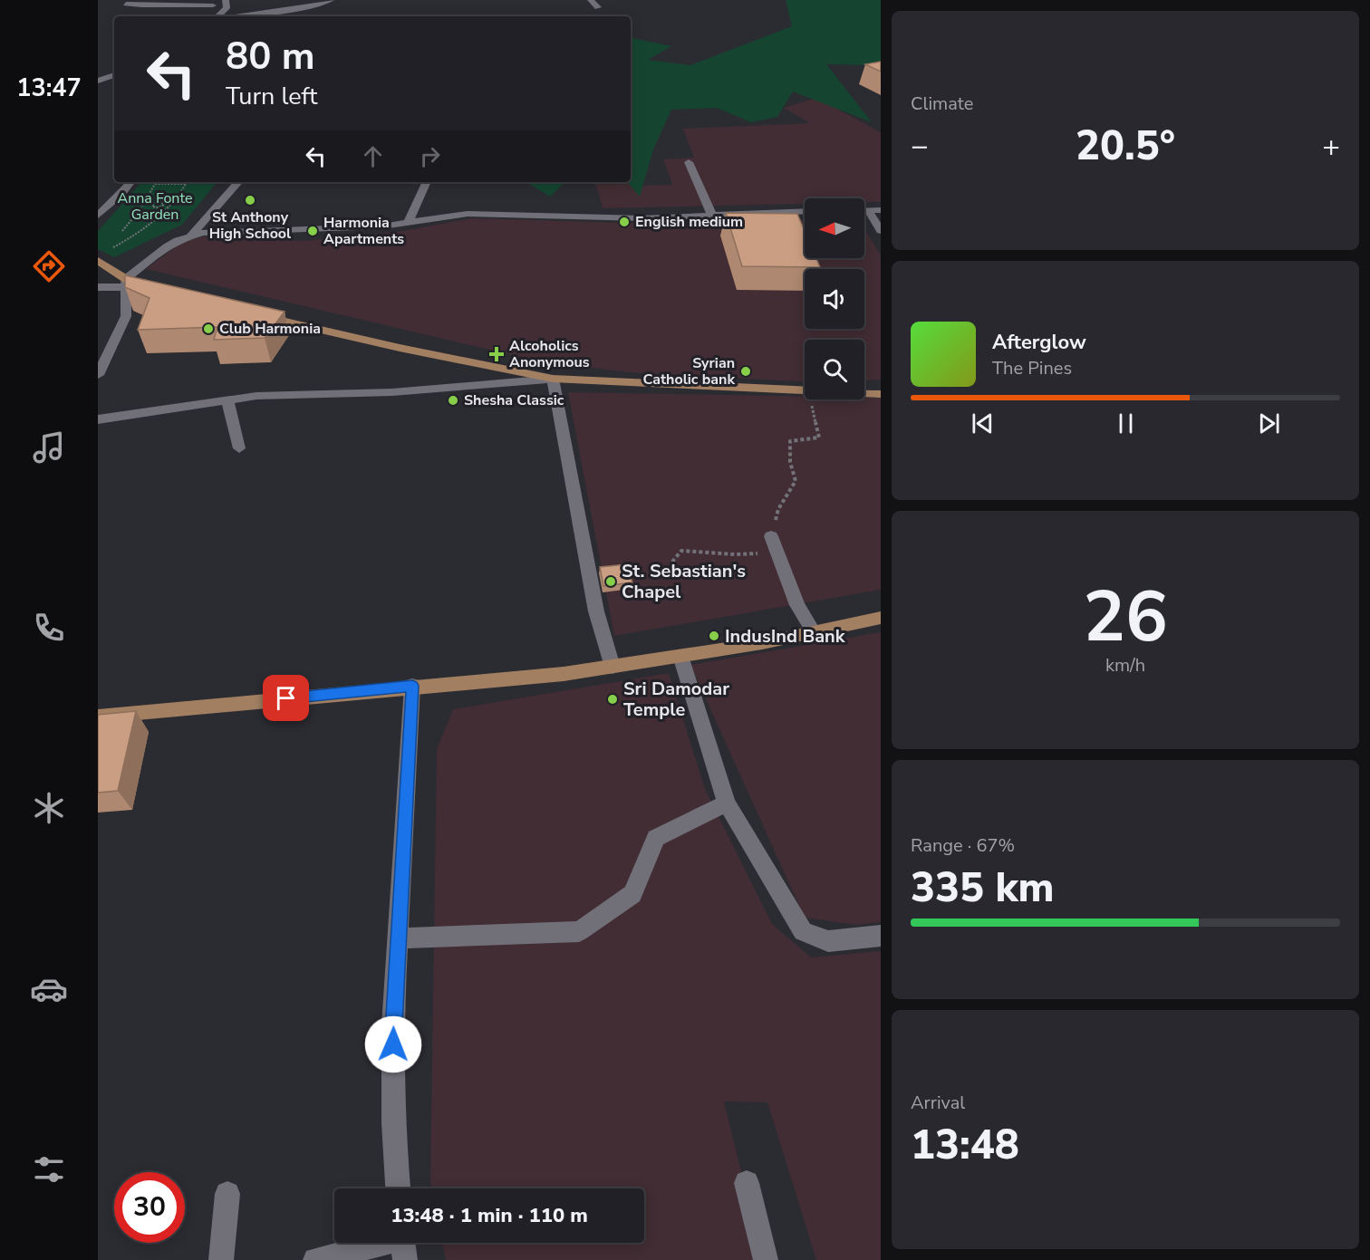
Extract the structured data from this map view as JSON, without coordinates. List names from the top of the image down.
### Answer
{
  "parks": ["Anna Fonte Garden"],
  "places": {
    "other": [
      "St Anthony High School",
      "English medium",
      "Harmonia Apartments",
      "Club Harmonia",
      "Syrian Catholic bank",
      "Shesha Classic",
      "St. Sebastian's Chapel",
      "IndusInd Bank",
      "Sri Damodar Temple"
    ],
    "health": ["Alcoholics Anonymous"]
  },
  "north": "left",
  "page": {
    "tabs": "13:47",
    "tile": [
      "Climate",
      ["26", "km/h"],
      ["Range · 67%", "335 km"],
      ["Arrival", "13:48"]
    ],
    "turn": ["80 m", "Turn left"],
    "heat": ["−", "20.5°", "+"],
    "song": ["Afterglow", "The Pines"],
    "limit": "30",
    "trip": "13:48 · 1 min · 110 m"
  }
}
